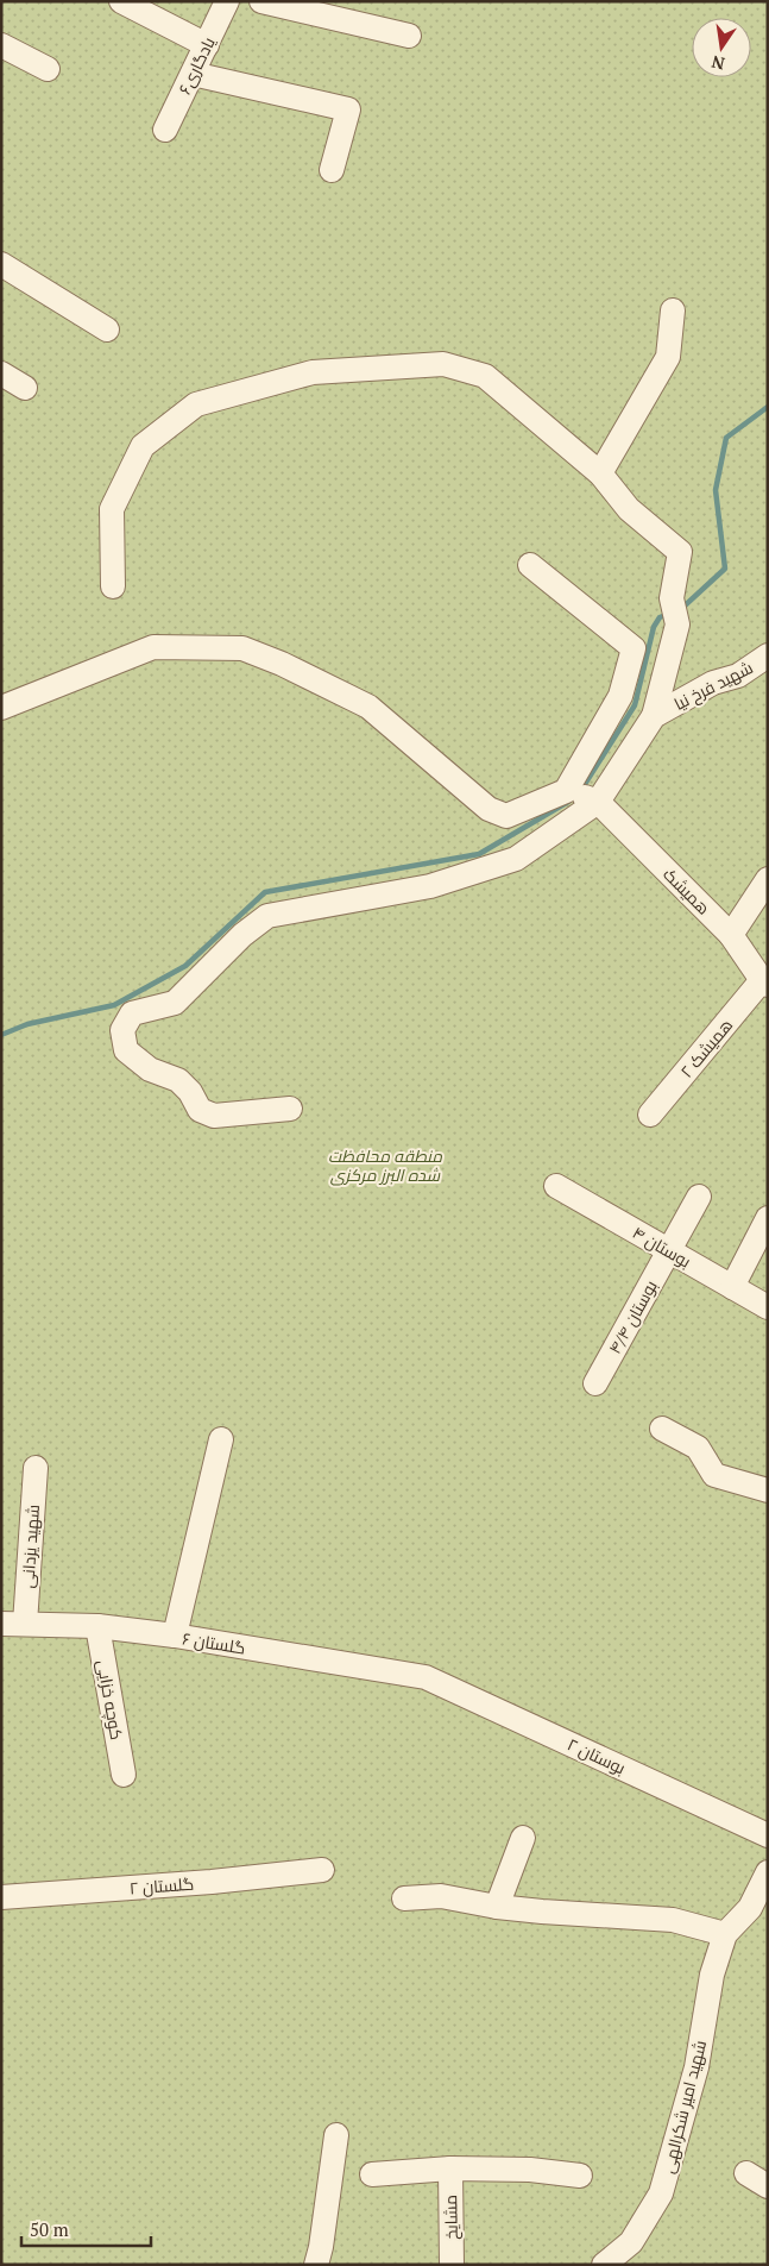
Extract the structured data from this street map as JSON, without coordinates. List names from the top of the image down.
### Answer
{
  "streets": {
    "street": [
      "یادگاری۶",
      "شهید فرخ نیا",
      "همیشک",
      "همیشک ۲",
      "بوستان ۴",
      "بوستان ۴/۴",
      "شهید یزدانی",
      "گلستان ۶",
      "کوچه خزایی",
      "بوستان ۲",
      "گلستان ۲",
      "شهید امیر شکرالهی",
      "مشایخ"
    ]
  },
  "crossings": [
    ["شهید فرخ نیا", "همیشک"],
    ["همیشک", "همیشک ۲"],
    ["بوستان ۴", "بوستان ۴/۴"],
    ["شهید یزدانی", "گلستان ۶"],
    ["گلستان ۶", "کوچه خزایی"],
    ["گلستان ۶", "بوستان ۲"]
  ],
  "parks": ["منطقه محافظت شده البرز مرکزی"],
  "scale_bar": "50 m",
  "north": "bottom"
}
